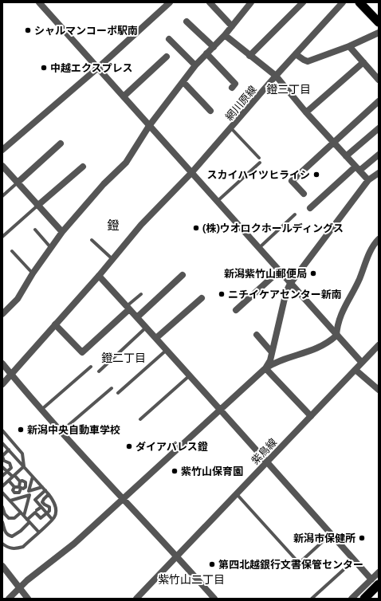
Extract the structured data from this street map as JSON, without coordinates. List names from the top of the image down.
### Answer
{
  "streets": {
    "street": ["網川原線", "紫鳥線"]
  },
  "districts": [
    "鐙三丁目",
    "鐙",
    "鐙二丁目",
    "紫竹山二丁目"
  ],
  "places": [
    "シャルマンコーポ駅南",
    "中越エクスプレス",
    "スカイハイツヒライシ",
    "(株)ウオロクホールディングス",
    "新潟紫竹山郵便局",
    "ニチイケアセンター新南",
    "新潟中央自動車学校",
    "ダイアパレス鐙",
    "紫竹山保育園",
    "新潟市保健所",
    "第四北越銀行文書保管センター"
  ]
}
